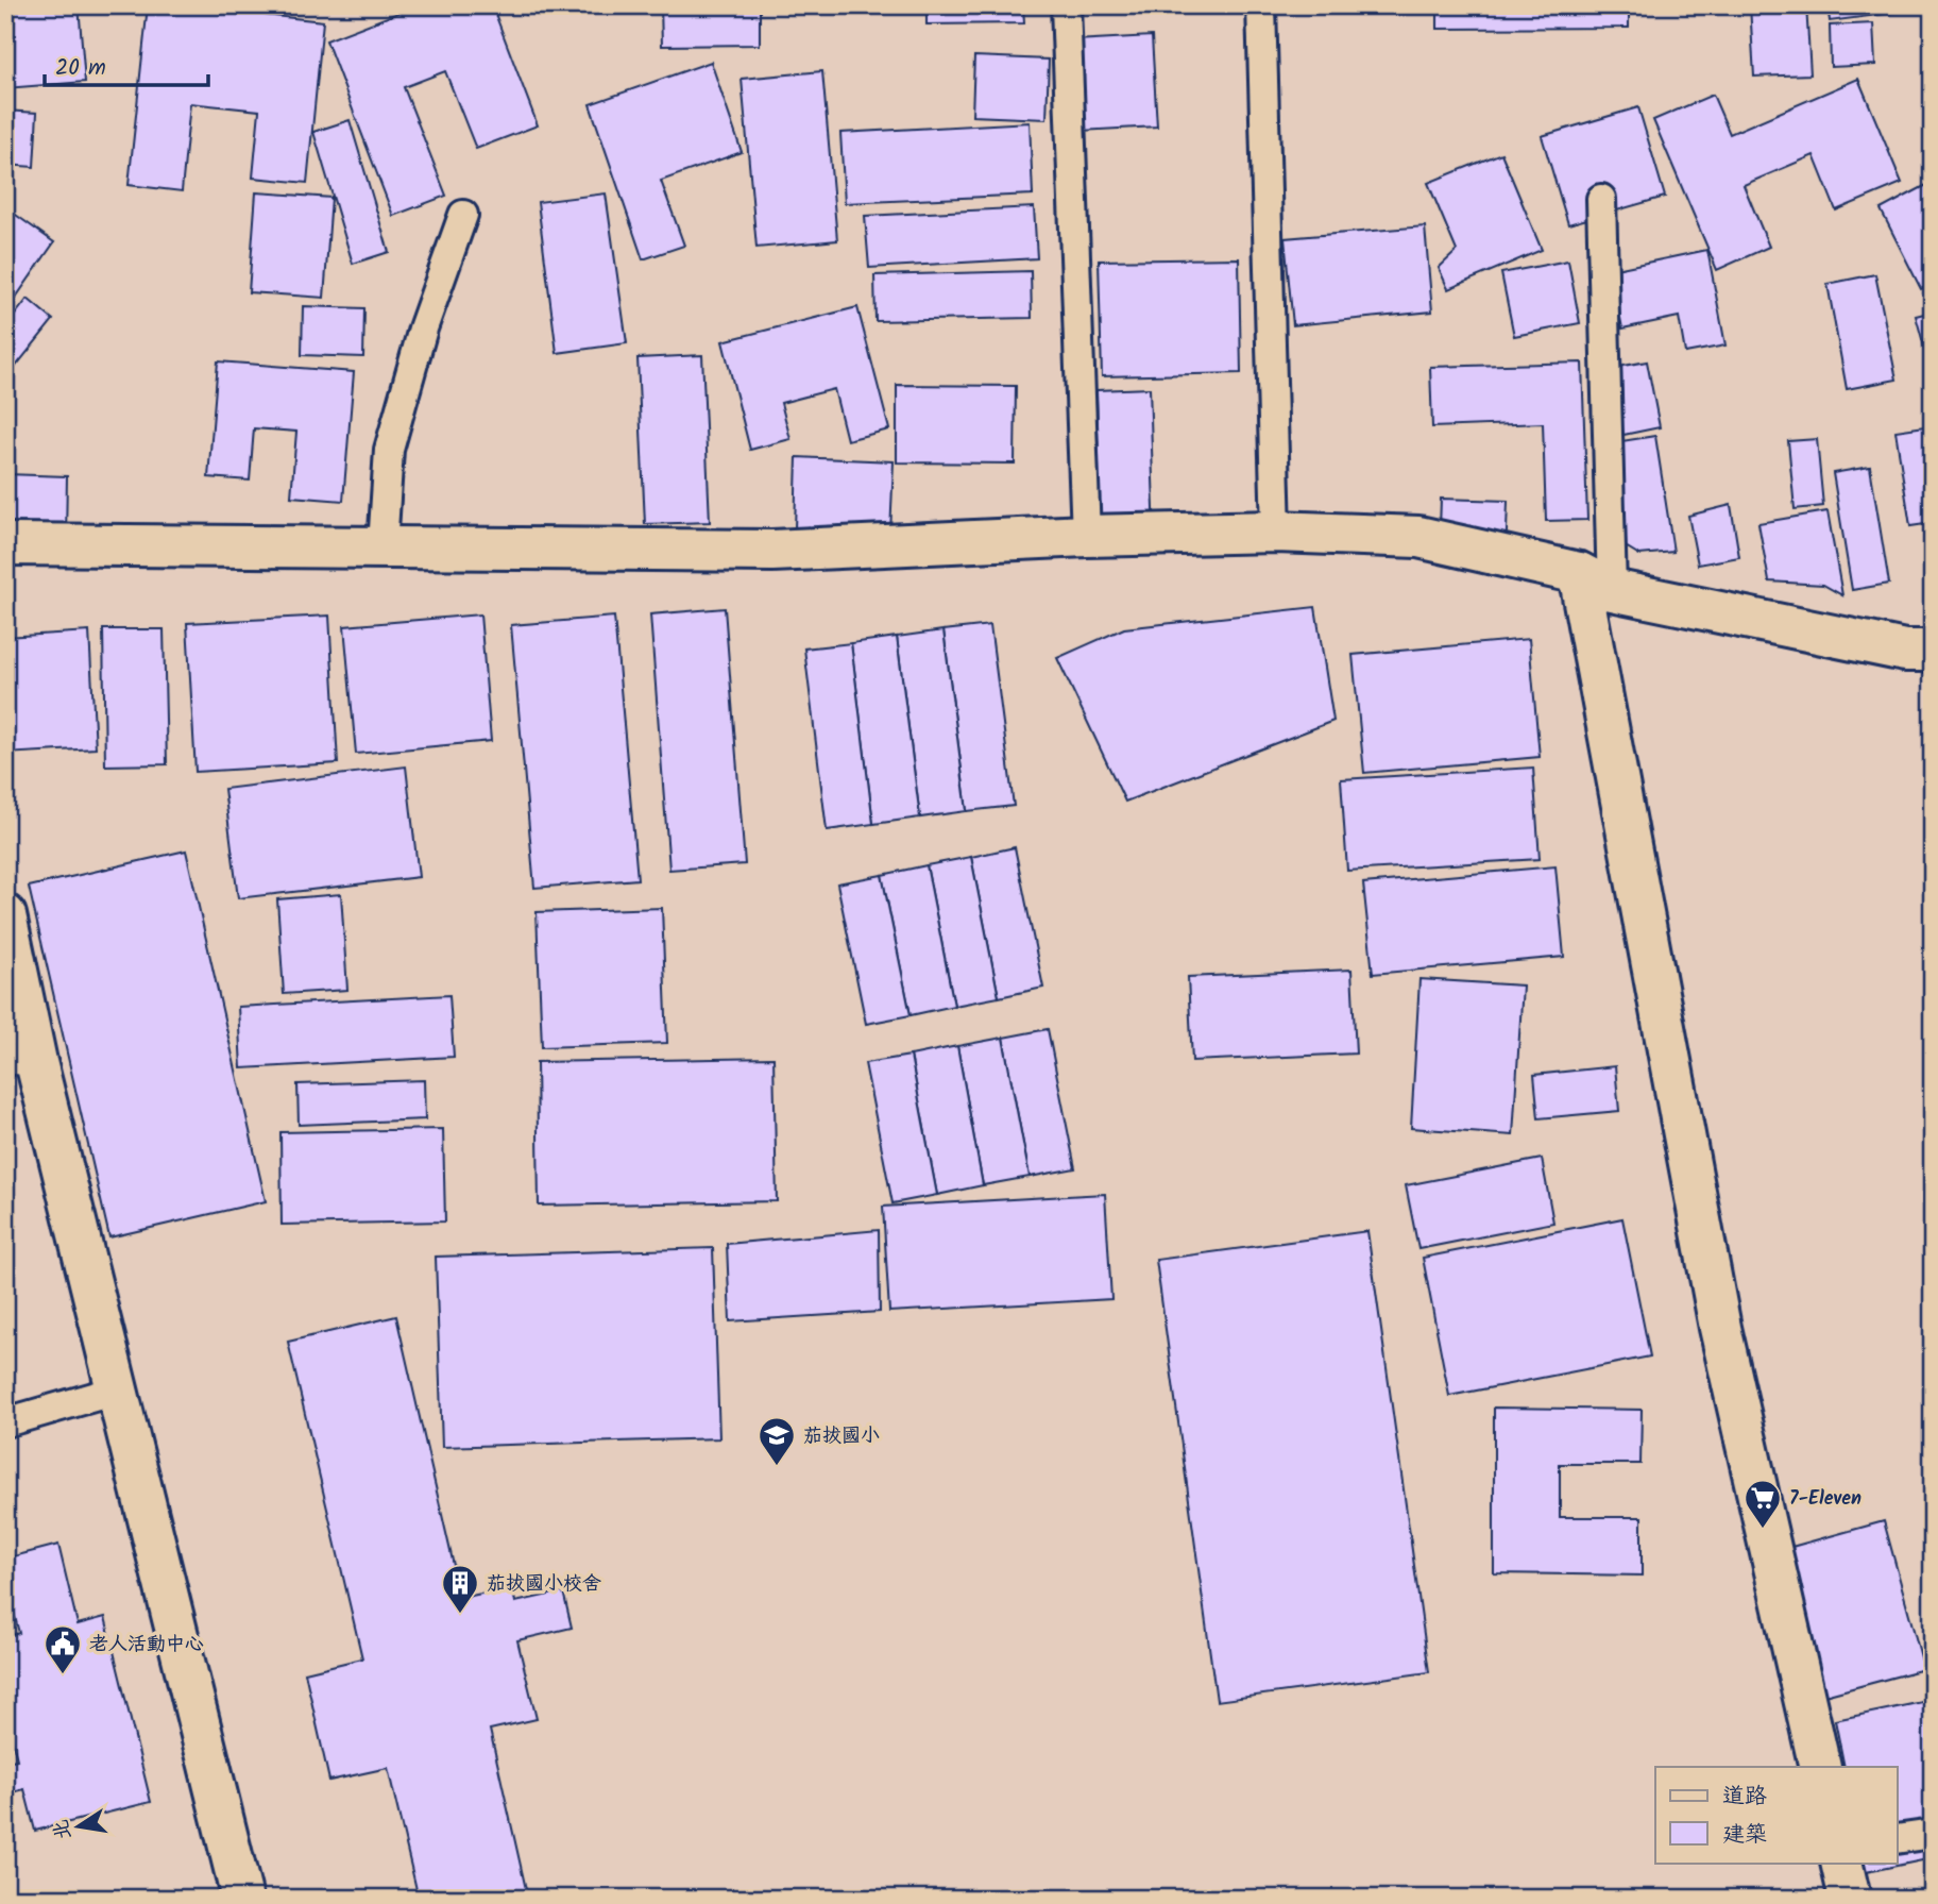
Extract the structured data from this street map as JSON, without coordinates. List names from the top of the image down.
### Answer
{
  "places": {
    "school or university": ["茄拔國小"],
    "supermarket": ["7-Eleven"],
    "building": ["茄拔國小校舍"],
    "public building": ["老人活動中心"]
  },
  "legend": ["道路", "建築"],
  "scale_bar": "20 m",
  "north": "left"
}
